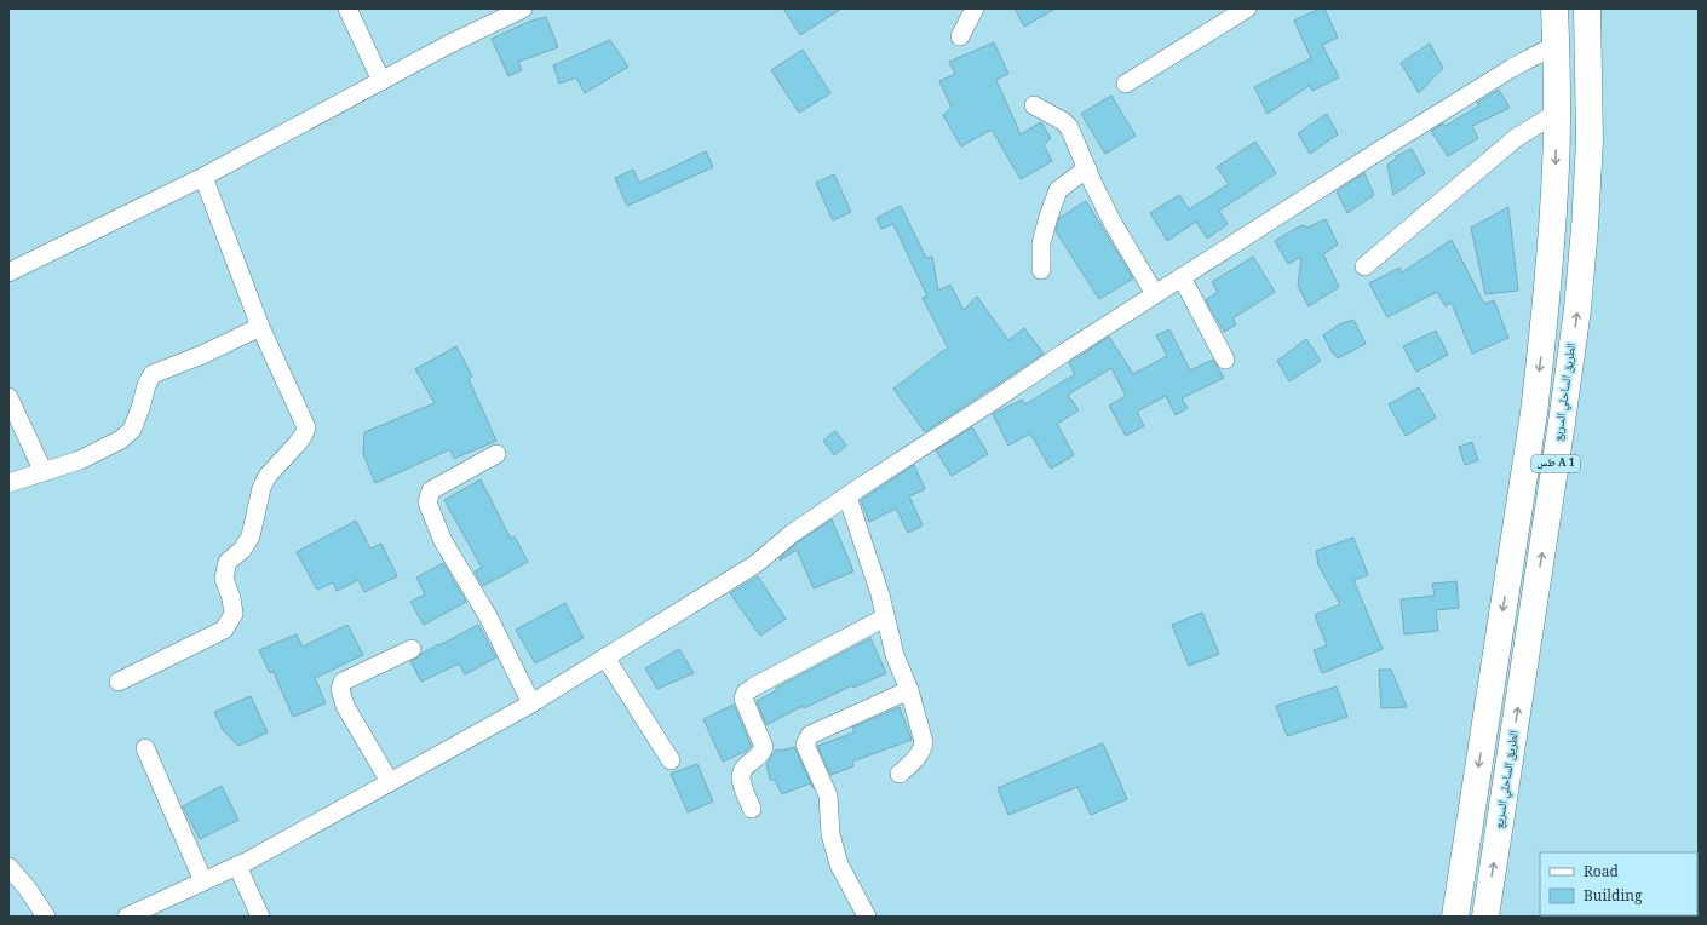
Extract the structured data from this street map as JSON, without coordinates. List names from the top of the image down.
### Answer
{
  "streets": {
    "highway": ["الطريق الساحلي السريع", "طس A 1"]
  },
  "legend": ["Road", "Building"]
}
